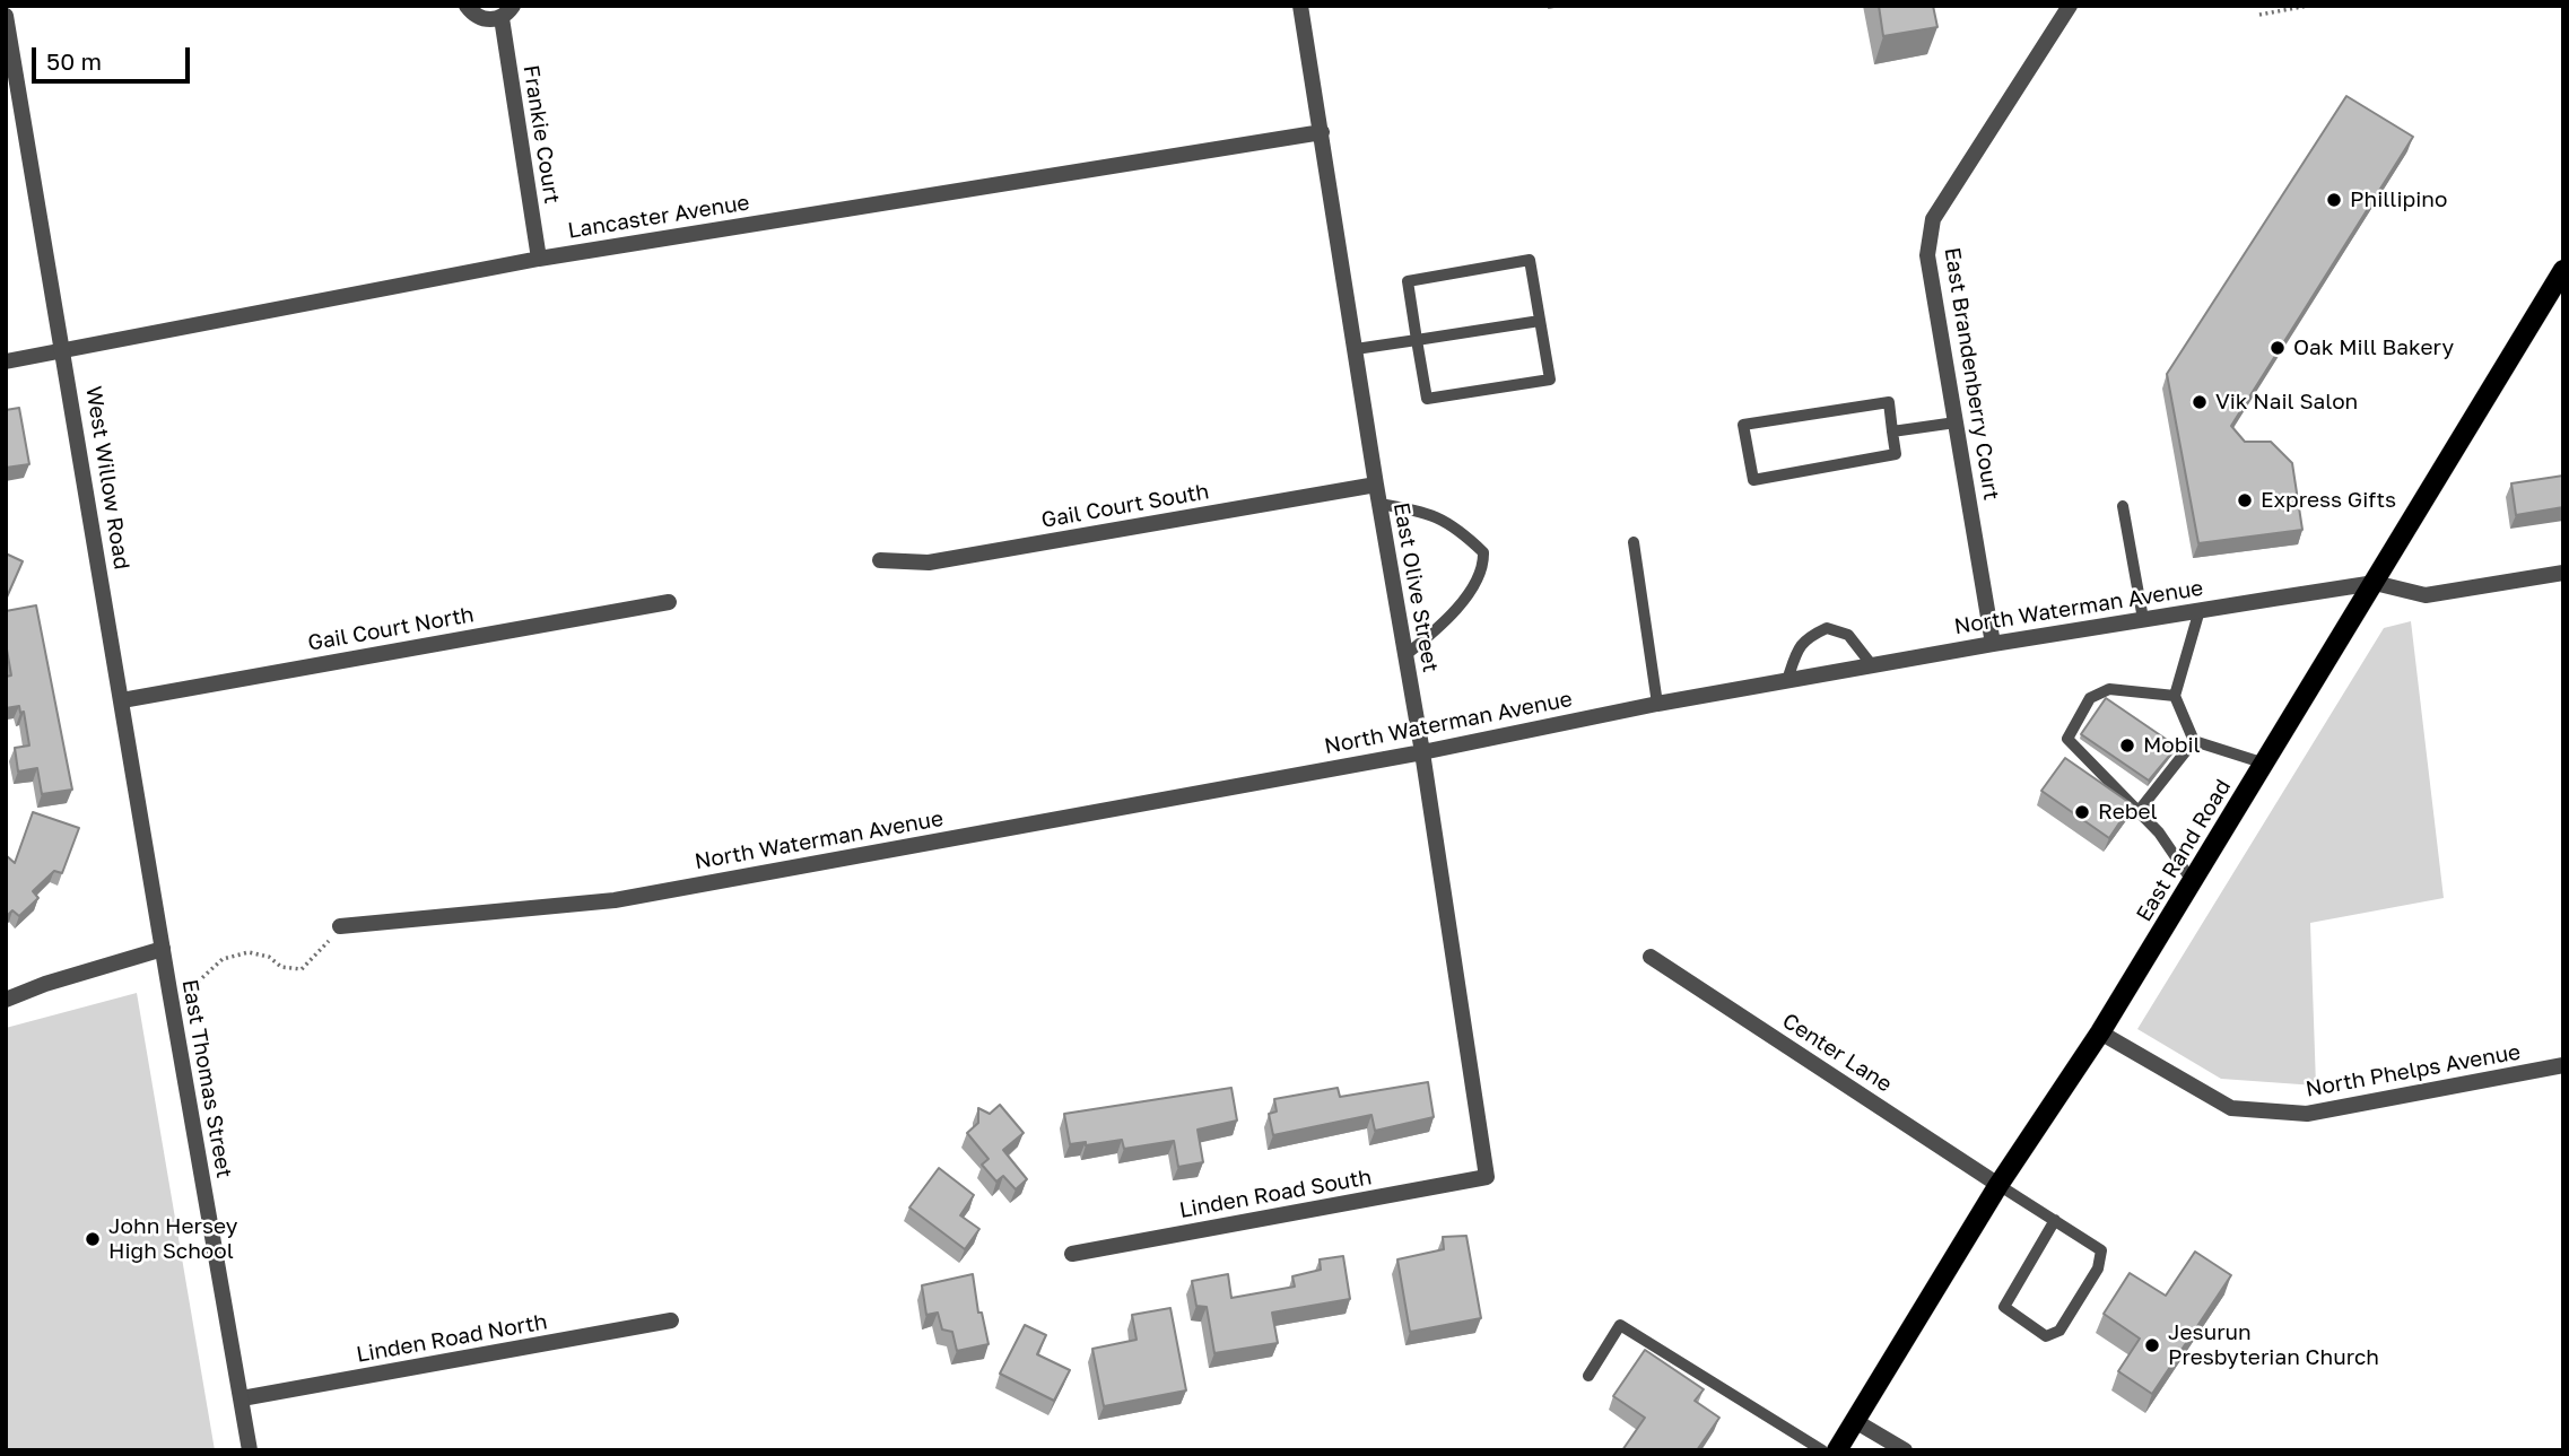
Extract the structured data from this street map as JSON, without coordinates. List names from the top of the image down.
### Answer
{
  "streets": {
    "main road": ["East Rand Road"],
    "street": [
      "Frankie Court",
      "Lancaster Avenue",
      "East Brandenberry Court",
      "West Willow Road",
      "Gail Court South",
      "East Olive Street",
      "North Waterman Avenue",
      "Gail Court North",
      "Center Lane",
      "North Phelps Avenue",
      "East Thomas Street",
      "Linden Road South",
      "Linden Road North"
    ]
  },
  "crossings": [
    ["Frankie Court", "Lancaster Avenue"],
    ["Lancaster Avenue", "West Willow Road"],
    ["Lancaster Avenue", "East Olive Street"],
    ["East Brandenberry Court", "North Waterman Avenue"],
    ["West Willow Road", "Gail Court North"],
    ["West Willow Road", "East Thomas Street"],
    ["Gail Court South", "East Olive Street"],
    ["East Olive Street", "North Waterman Avenue"],
    ["East Olive Street", "Linden Road South"],
    ["North Waterman Avenue", "East Rand Road"],
    ["East Rand Road", "Center Lane"],
    ["East Rand Road", "North Phelps Avenue"],
    ["East Thomas Street", "Linden Road North"]
  ],
  "places": [
    "Phillipino",
    "Oak Mill Bakery",
    "Vik Nail Salon",
    "Express Gifts",
    "Mobil",
    "Rebel",
    "John Hersey High School",
    "Jesurun Presbyterian Church"
  ],
  "scale_bar": "50 m"
}
